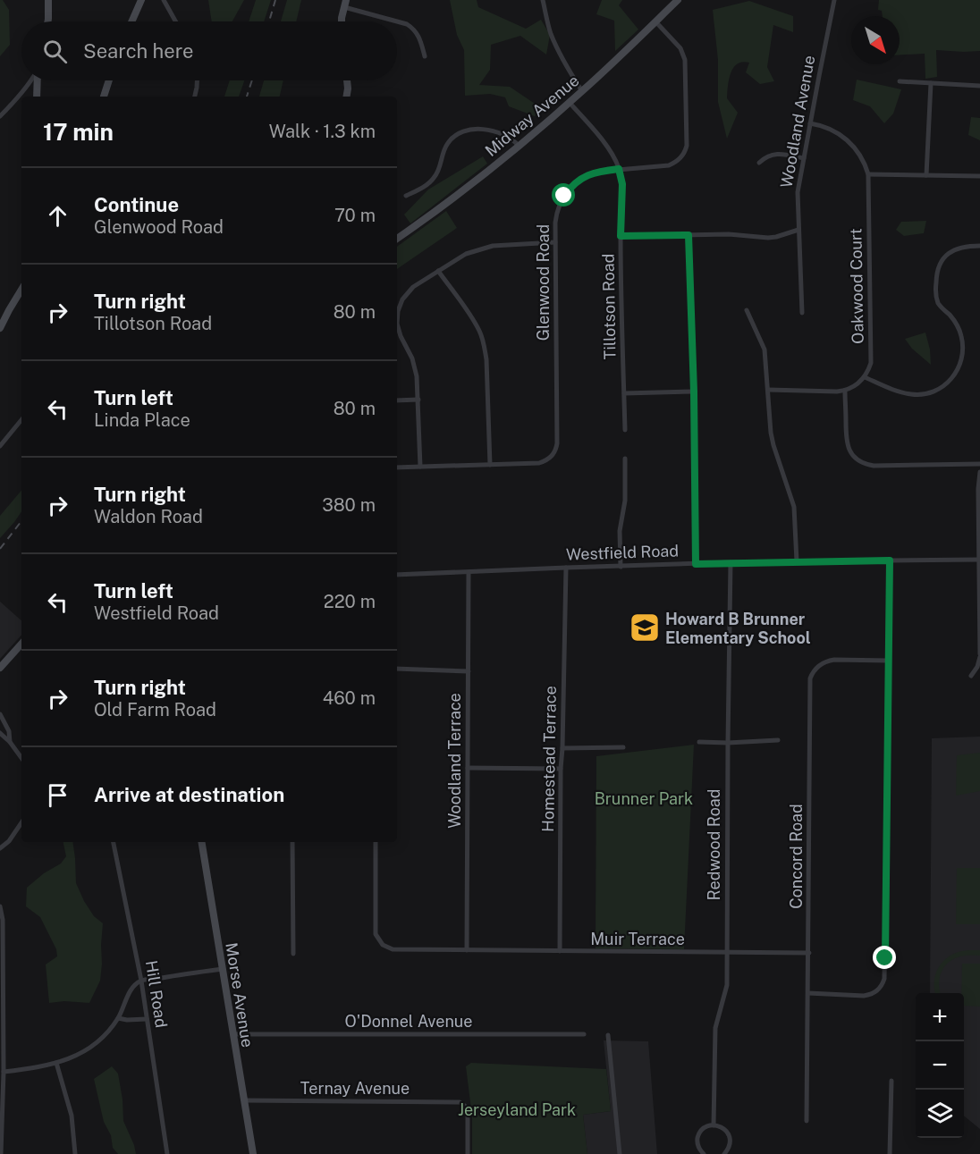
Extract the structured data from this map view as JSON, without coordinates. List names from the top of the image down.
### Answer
{
  "streets": {
    "main road": ["Midway Avenue", "Morse Avenue"],
    "street": [
      "Woodland Avenue",
      "Glenwood Road",
      "Oakwood Court",
      "Tillotson Road",
      "Westfield Road",
      "Homestead Terrace",
      "Woodland Terrace",
      "Redwood Road",
      "Concord Road",
      "Muir Terrace",
      "Hill Road",
      "O'Donnel Avenue",
      "Ternay Avenue"
    ]
  },
  "crossings": [
    ["Midway Avenue", "Glenwood Road"],
    ["Midway Avenue", "Tillotson Road"],
    ["Woodland Avenue", "Oakwood Court"],
    ["Glenwood Road", "Tillotson Road"],
    ["Westfield Road", "Homestead Terrace"],
    ["Westfield Road", "Woodland Terrace"],
    ["Westfield Road", "Redwood Road"],
    ["Homestead Terrace", "Muir Terrace"],
    ["Woodland Terrace", "Muir Terrace"],
    ["Redwood Road", "Muir Terrace"],
    ["Concord Road", "Muir Terrace"],
    ["Morse Avenue", "O'Donnel Avenue"],
    ["Morse Avenue", "Ternay Avenue"]
  ],
  "parks": ["Brunner Park", "Jerseyland Park"],
  "places": {
    "school or university": ["Howard B Brunner Elementary School"]
  },
  "north": "bottom right",
  "page": {
    "search": "Search here",
    "heading": ["17 min", "Walk · 1.3 km"],
    "list": [
      ["Continue", "Glenwood Road", "70 m"],
      ["Turn right", "Tillotson Road", "80 m"],
      ["Turn left", "Linda Place", "80 m"],
      ["Turn right", "Waldon Road", "380 m"],
      ["Turn left", "Westfield Road", "220 m"],
      ["Turn right", "Old Farm Road", "460 m"],
      "Arrive at destination"
    ],
    "map_buttons": ["+", "−"]
  }
}
